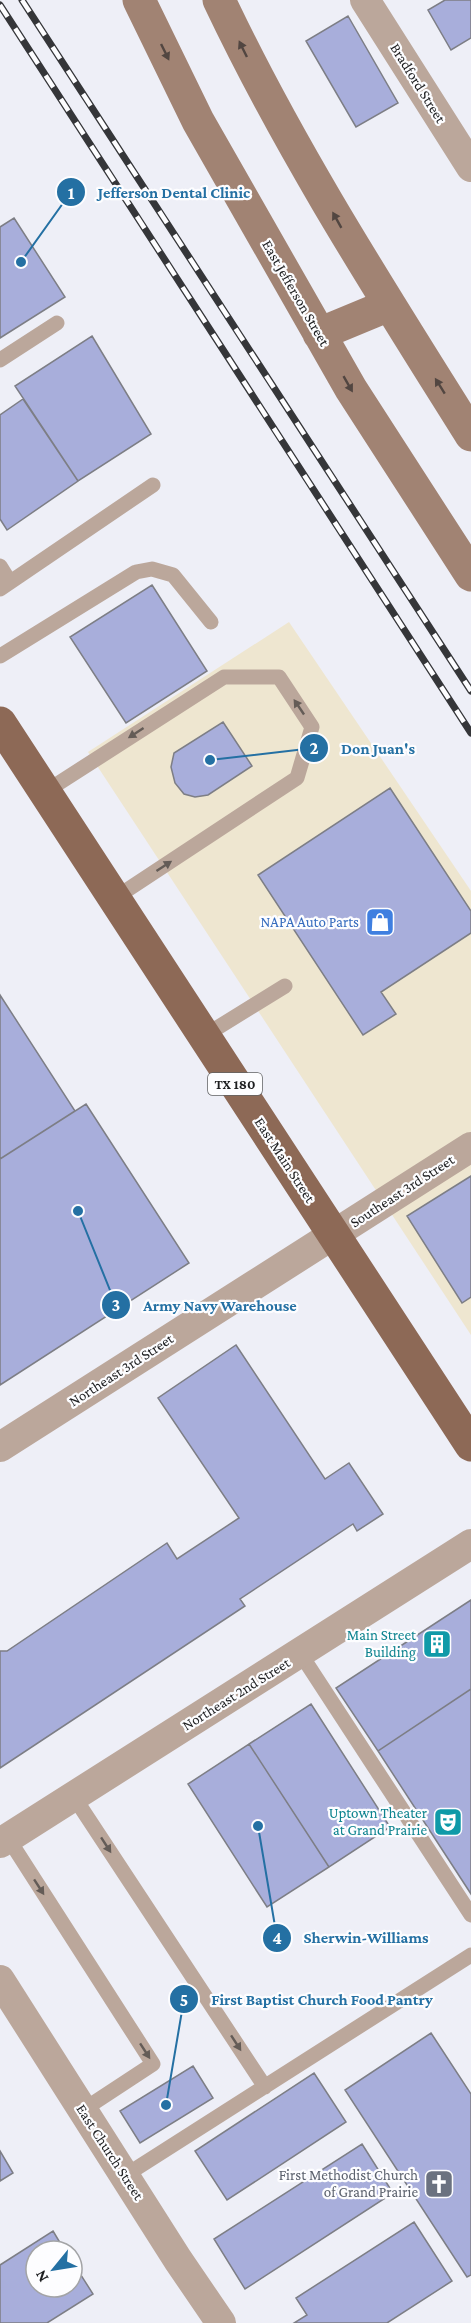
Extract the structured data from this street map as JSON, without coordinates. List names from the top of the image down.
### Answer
{
  "streets": {
    "main road": ["East Jefferson Street", "TX 180", "East Main Street"],
    "street": [
      "Bradford Street",
      "Southeast 3rd Street",
      "Northeast 3rd Street",
      "Northeast 2nd Street",
      "East Church Street"
    ]
  },
  "crossings": [
    ["East Main Street", "Southeast 3rd Street"],
    ["East Main Street", "Northeast 3rd Street"],
    ["Southeast 3rd Street", "Northeast 3rd Street"]
  ],
  "places": {
    "other": [
      "Jefferson Dental Clinic",
      "Don Juan's",
      "Army Navy Warehouse",
      "Sherwin-Williams",
      "First Baptist Church Food Pantry"
    ],
    "shop": ["NAPA Auto Parts"],
    "building": ["Main Street Building"],
    "theatre": ["Uptown Theater at Grand Prairie"],
    "church": ["First Methodist Church of Grand Prairie"]
  },
  "north": "bottom left"
}
